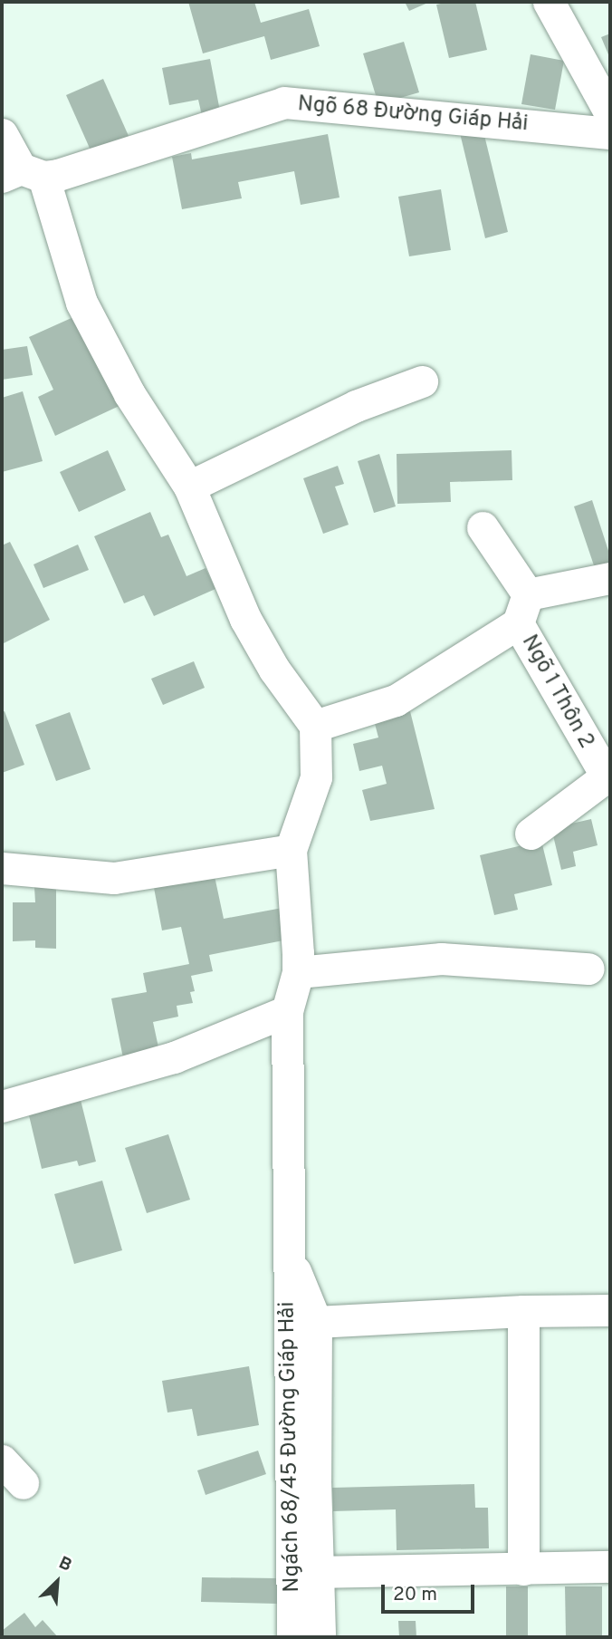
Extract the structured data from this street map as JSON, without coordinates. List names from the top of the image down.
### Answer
{
  "streets": {
    "street": ["Ngõ 68 Đường Giáp Hải", "Ngõ 1 Thôn 2", "Ngách 68/45 Đường Giáp Hải"]
  },
  "scale_bar": "20 m",
  "north": "top right"
}
